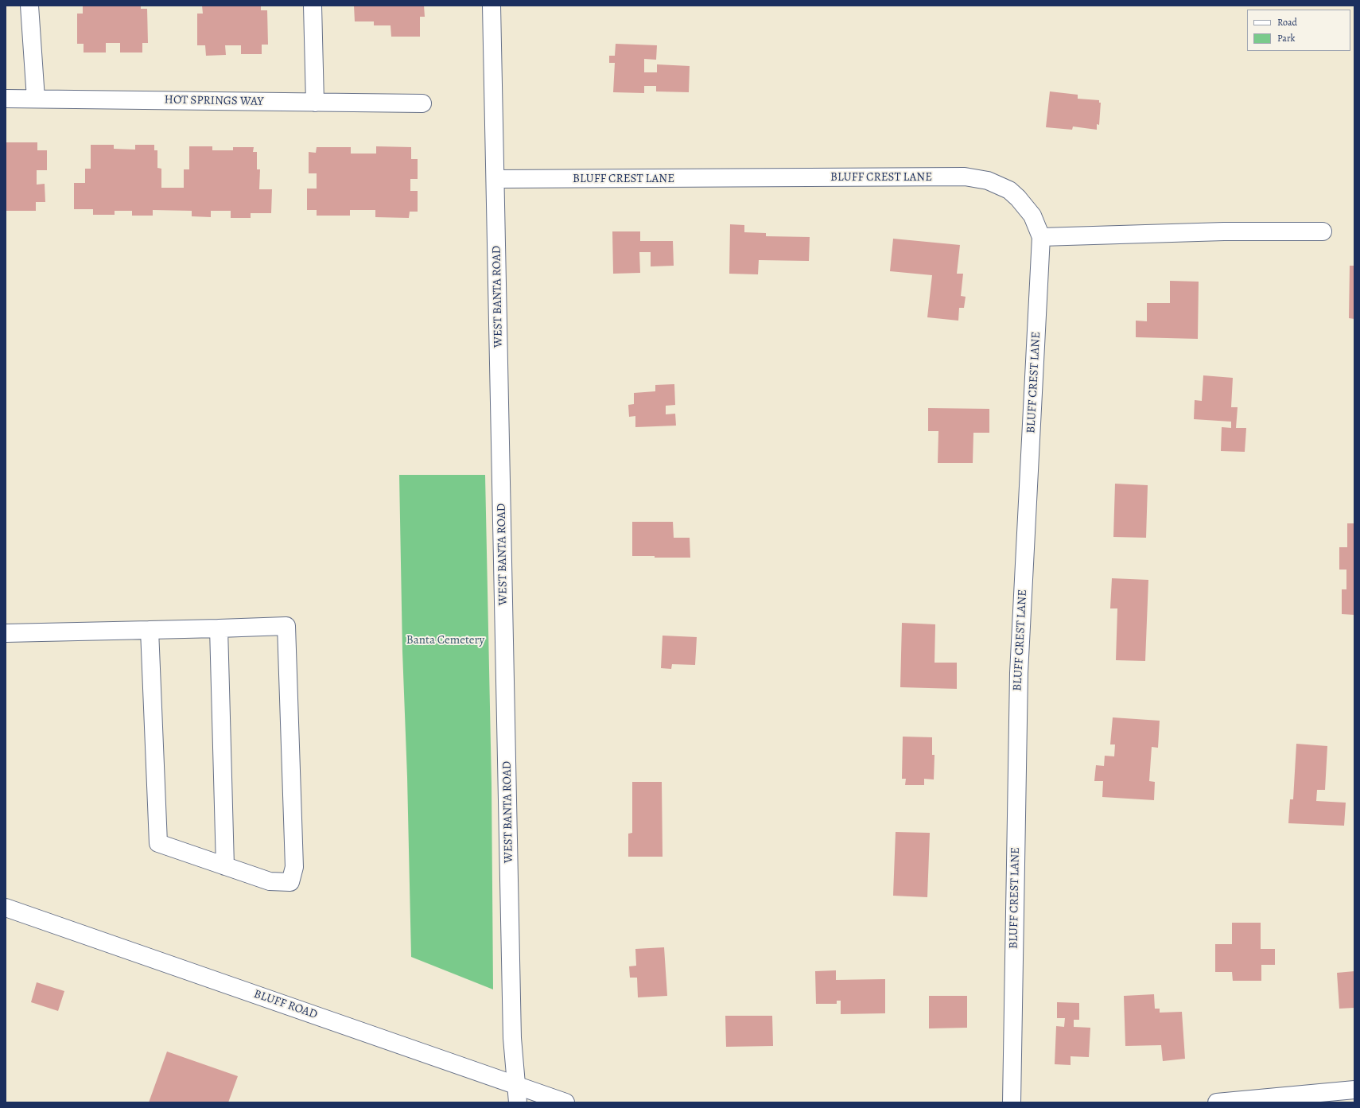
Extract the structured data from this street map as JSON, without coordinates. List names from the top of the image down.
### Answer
{
  "streets": {
    "street": [
      "HOT SPRINGS WAY",
      "BLUFF CREST LANE",
      "WEST BANTA ROAD",
      "BLUFF ROAD"
    ]
  },
  "crossings": [
    ["BLUFF CREST LANE", "WEST BANTA ROAD"],
    ["WEST BANTA ROAD", "BLUFF ROAD"]
  ],
  "parks": ["Banta Cemetery"],
  "legend": ["Road", "Park"]
}
